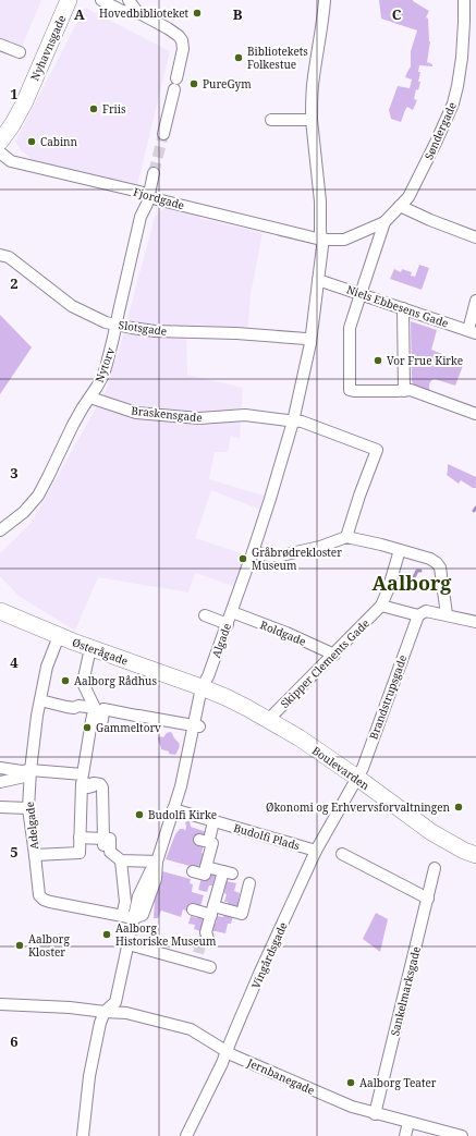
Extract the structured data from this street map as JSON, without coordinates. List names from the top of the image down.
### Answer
{
  "streets": {
    "street": [
      "Nyhavnsgade",
      "Søndergade",
      "Fjordgade",
      "Niels Ebbesens Gade",
      "Slotsgade",
      "Nytorv",
      "Braskensgade",
      "Roldgade",
      "Algade",
      "Østerågade",
      "Skipper Clements Gade",
      "Brandstrupsgade",
      "Boulevarden",
      "Adelgade",
      "Budolfi Plads",
      "Vingårdsgade",
      "Sankelmarksgade",
      "Jernbanegade"
    ]
  },
  "crossings": [
    ["Søndergade", "Fjordgade"],
    ["Søndergade", "Niels Ebbesens Gade"],
    ["Søndergade", "Algade"],
    ["Fjordgade", "Nytorv"],
    ["Fjordgade", "Algade"],
    ["Niels Ebbesens Gade", "Algade"],
    ["Slotsgade", "Nytorv"],
    ["Nytorv", "Braskensgade"],
    ["Braskensgade", "Algade"],
    ["Roldgade", "Algade"],
    ["Roldgade", "Skipper Clements Gade"],
    ["Algade", "Østerågade"],
    ["Algade", "Boulevarden"],
    ["Algade", "Adelgade"],
    ["Algade", "Budolfi Plads"],
    ["Algade", "Jernbanegade"],
    ["Østerågade", "Boulevarden"],
    ["Østerågade", "Adelgade"],
    ["Skipper Clements Gade", "Boulevarden"],
    ["Brandstrupsgade", "Boulevarden"],
    ["Brandstrupsgade", "Vingårdsgade"],
    ["Boulevarden", "Vingårdsgade"],
    ["Budolfi Plads", "Vingårdsgade"],
    ["Vingårdsgade", "Jernbanegade"],
    ["Sankelmarksgade", "Jernbanegade"]
  ],
  "districts": ["Aalborg"],
  "places": [
    "Hovedbiblioteket",
    "Bibliotekets Folkestue",
    "PureGym",
    "Friis",
    "Cabinn",
    "Vor Frue Kirke",
    "Gråbrødrekloster Museum",
    "Aalborg Rådhus",
    "Gammeltorv",
    "Økonomi og Erhvervsforvaltningen",
    "Budolfi Kirke",
    "Aalborg Historiske Museum",
    "Aalborg Kloster",
    "Aalborg Teater"
  ],
  "grid": {
    "columns": ["A", "B", "C"],
    "rows": [
      "1",
      "2",
      "3",
      "4",
      "5",
      "6"
    ]
  }
}
